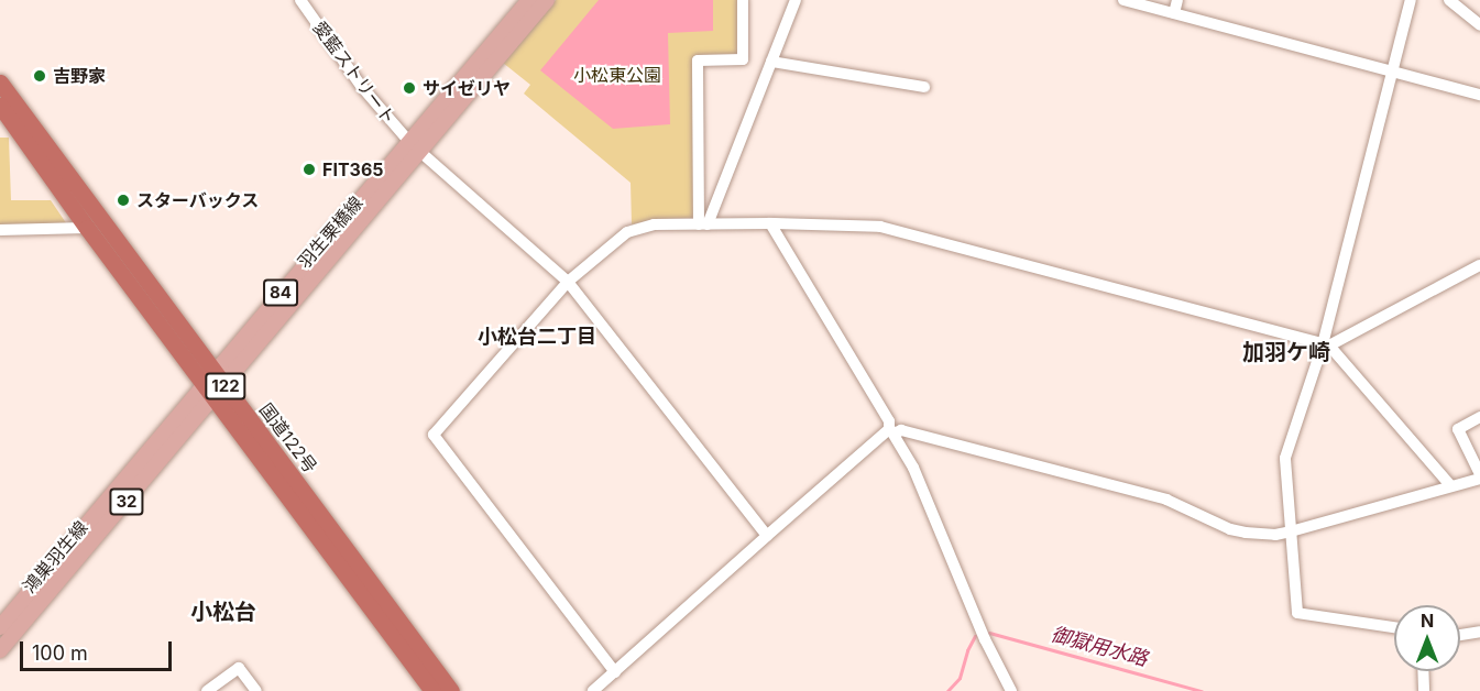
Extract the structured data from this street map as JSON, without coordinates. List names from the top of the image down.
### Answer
{
  "streets": {
    "highway": ["122", "国道122号"],
    "main road": [
      "羽生栗橋線",
      "84",
      "32",
      "鴻巣羽生線"
    ],
    "street": ["愛藍ストリート"]
  },
  "crossings": [
    ["愛藍ストリート", "羽生栗橋線"],
    ["羽生栗橋線", "国道122号"],
    ["羽生栗橋線", "鴻巣羽生線"],
    ["国道122号", "鴻巣羽生線"]
  ],
  "districts": ["小松台二丁目", "加羽ケ崎", "小松台"],
  "water": ["御獄用水路"],
  "parks": ["小松東公園"],
  "places": [
    "吉野家",
    "サイゼリヤ",
    "FIT365",
    "スターバックス"
  ],
  "scale_bar": "100 m",
  "north": "top"
}
